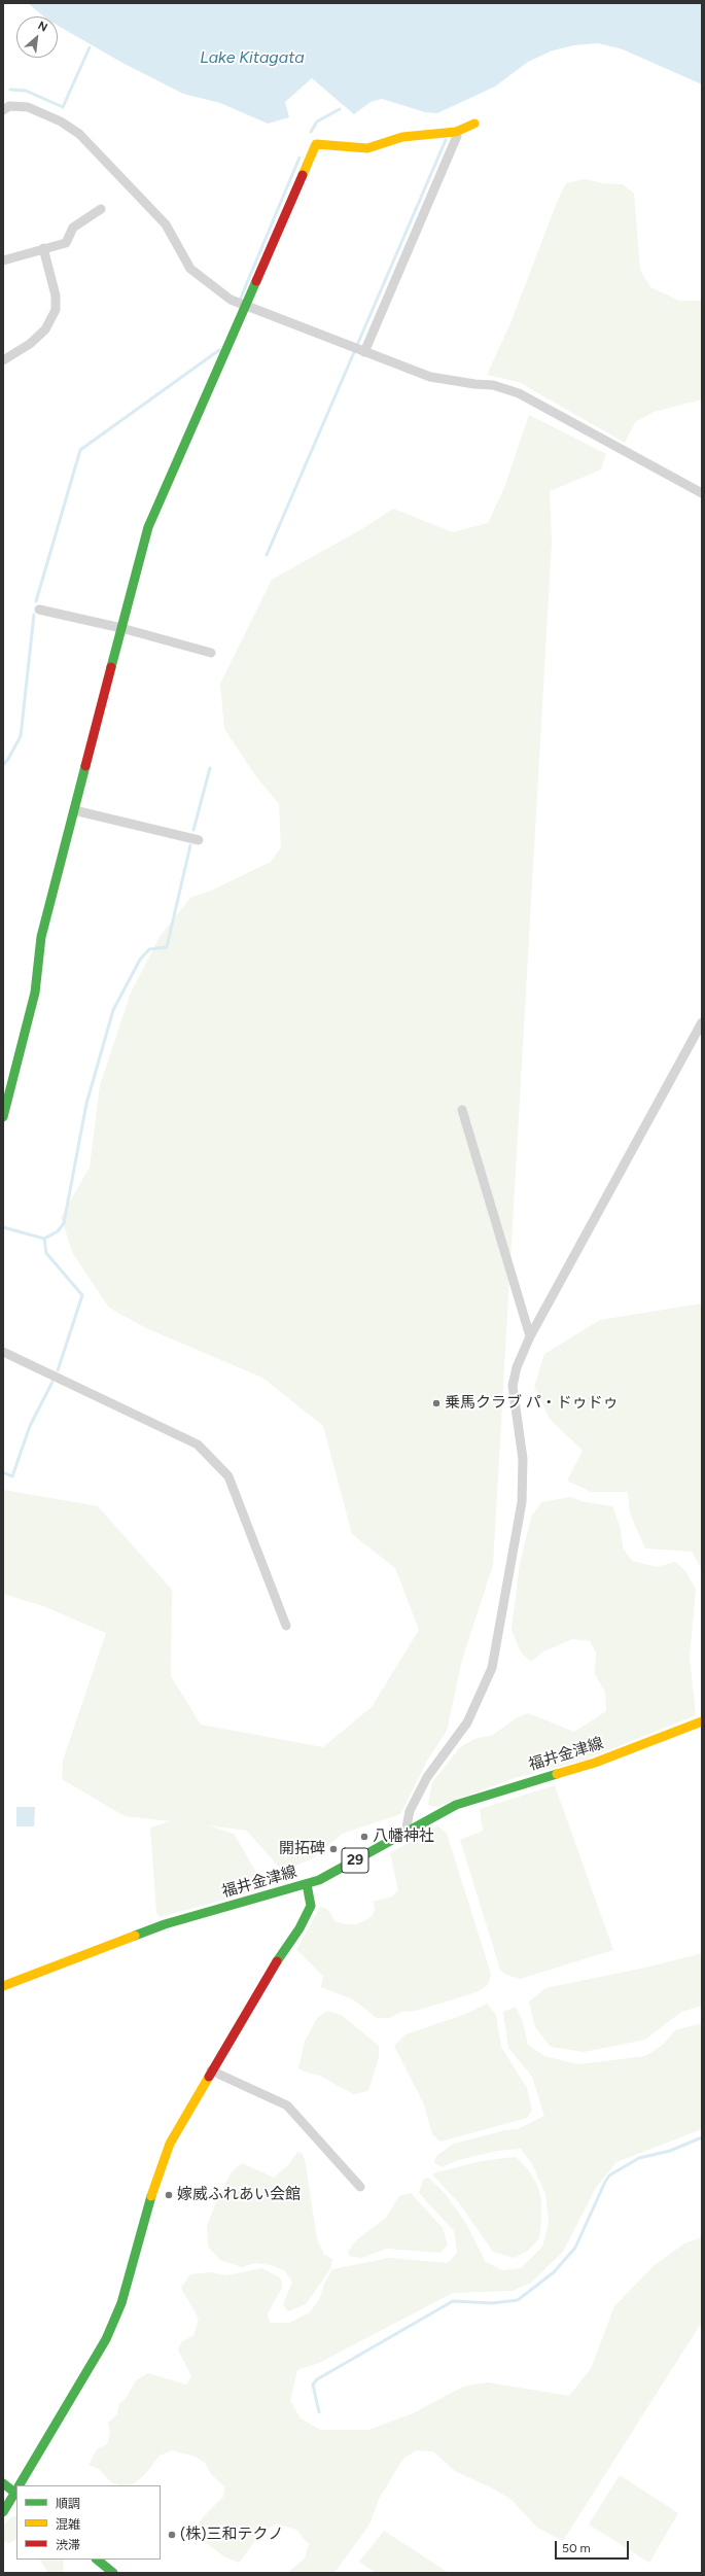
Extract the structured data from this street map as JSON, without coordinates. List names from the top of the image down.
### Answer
{
  "streets": {
    "street": ["福井金津線", "29"]
  },
  "water": ["Lake Kitagata"],
  "places": [
    "乗馬クラブ パ・ドゥドゥ",
    "八幡神社",
    "開拓碑",
    "嫁威ふれあい会館",
    "(株)三和テクノ"
  ],
  "legend": ["順調", "混雑", "渋滞"],
  "scale_bar": "50 m",
  "north": "top right"
}
